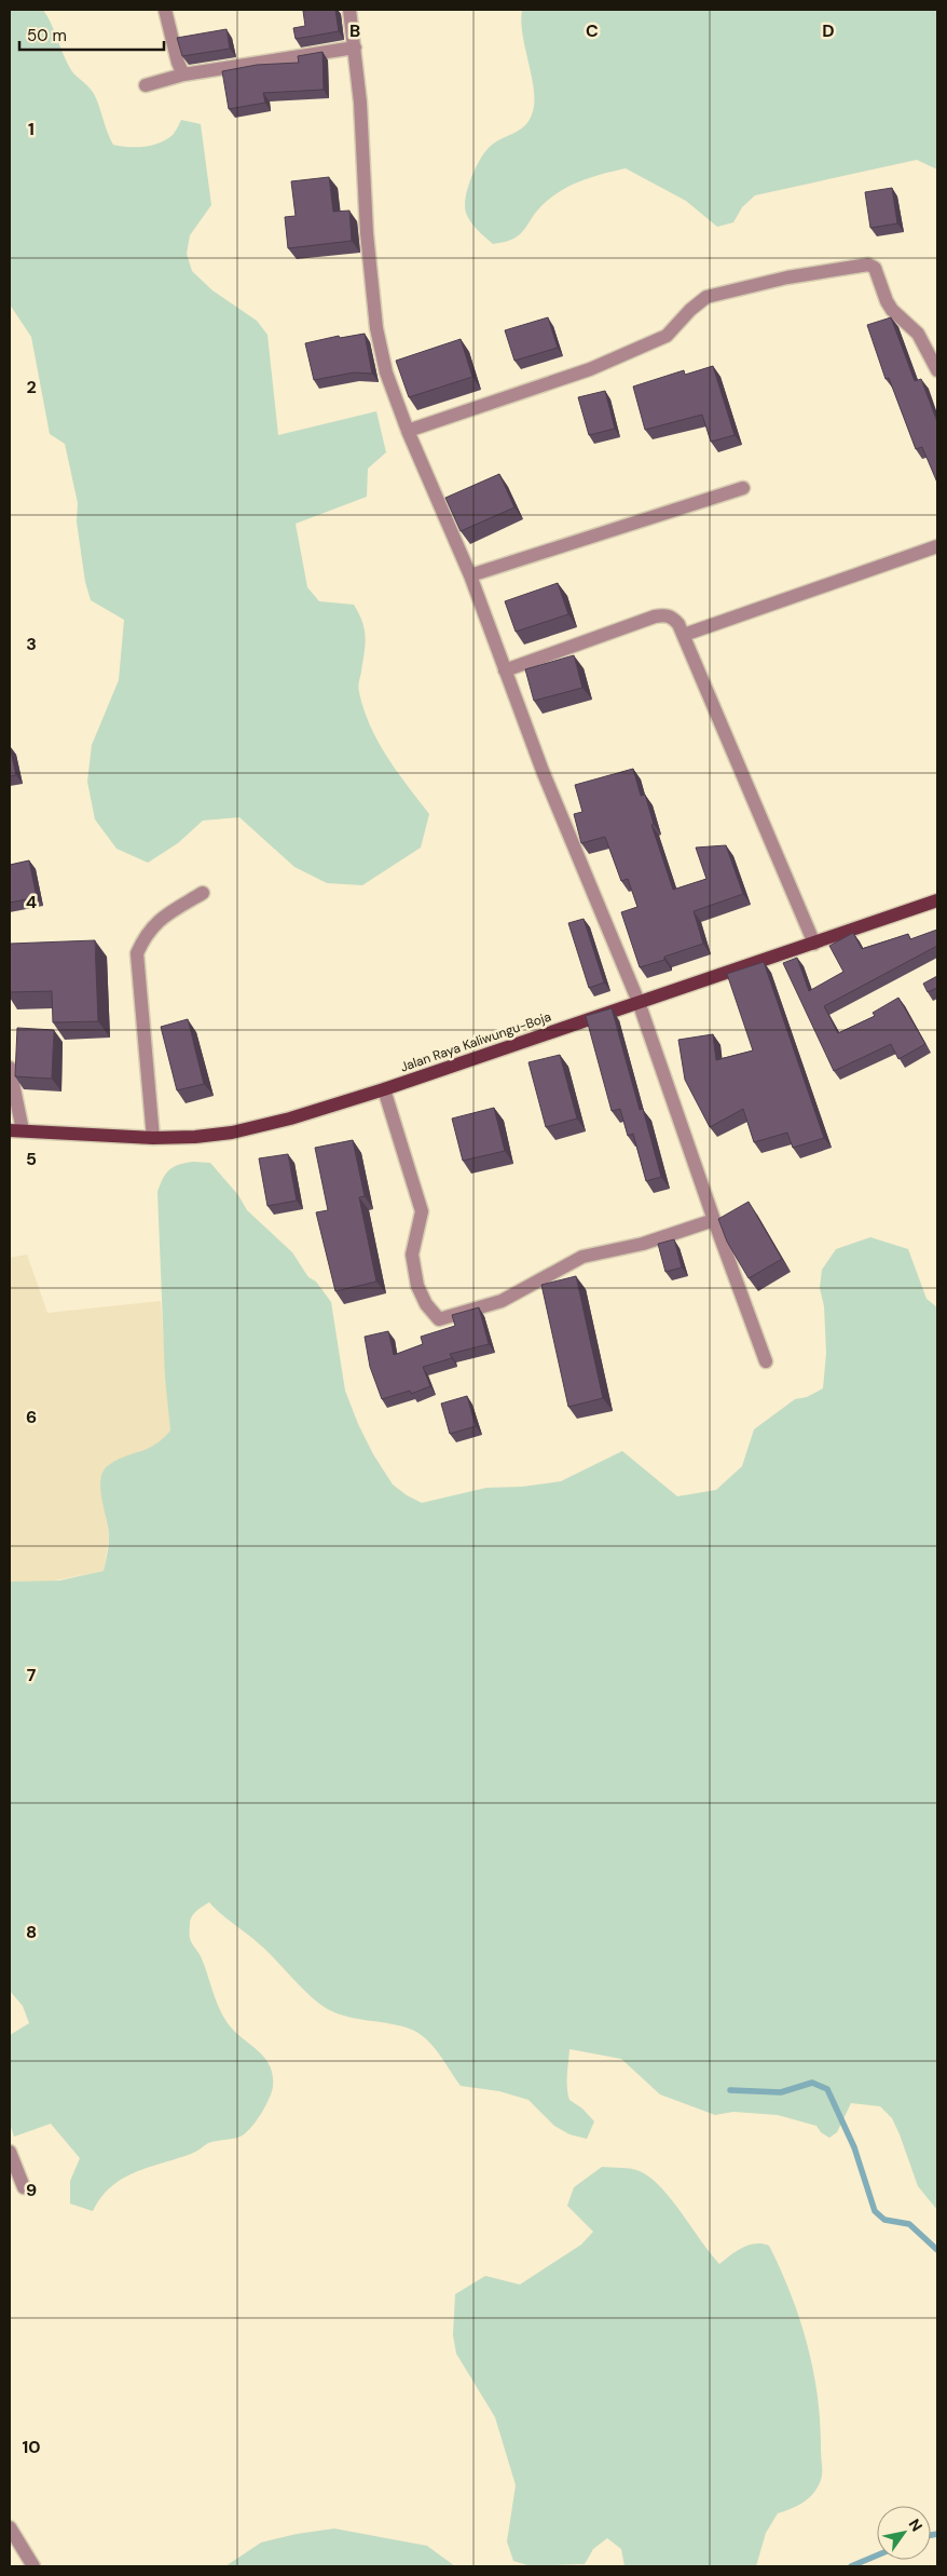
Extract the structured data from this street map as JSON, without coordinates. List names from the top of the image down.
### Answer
{
  "streets": {
    "main road": ["Jalan Raya Kaliwungu-Boja"]
  },
  "scale_bar": "50 m",
  "north": "top right",
  "grid": {
    "columns": ["B", "C", "D"],
    "rows": [
      "1",
      "2",
      "3",
      "4",
      "5",
      "6",
      "7",
      "8",
      "9",
      "10"
    ]
  }
}
